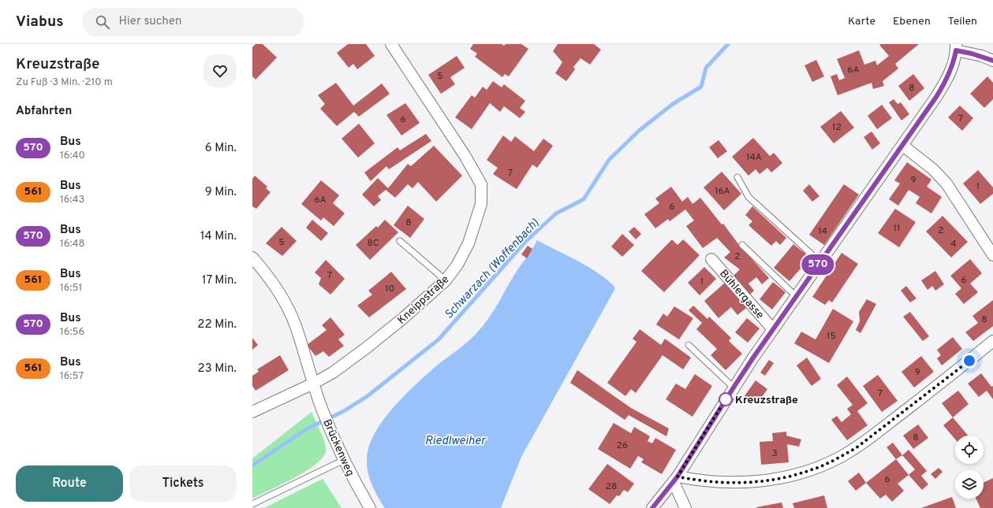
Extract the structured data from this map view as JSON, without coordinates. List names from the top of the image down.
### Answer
{
  "streets": {
    "street": ["Bühlergasse", "Kneippstraße", "Brückenweg"]
  },
  "crossings": [
    ["Kneippstraße", "Brückenweg"]
  ],
  "water": ["Schwarzach (Woffenbach)", "Riedlweiher"],
  "places": ["Kreuzstraße"],
  "lines": ["bus line 570"],
  "house_numbers": [
    "6A",
    "5",
    "8",
    "7",
    "6",
    "12",
    "14A",
    "7",
    "9",
    "1",
    "16A",
    "6A",
    "6",
    "8",
    "11",
    "2",
    "14",
    "5",
    "8C",
    "4",
    "2",
    "7",
    "6",
    "1",
    "10",
    "8",
    "15",
    "9",
    "7",
    "8",
    "26",
    "3",
    "6",
    "28"
  ],
  "page": {
    "header": "Viabus",
    "search": "Hier suchen",
    "nav": ["Karte", "Ebenen", "Teilen"],
    "heading": [
      ["Kreuzstraße", "Zu Fuß · 3 Min. · 210 m"],
      "Abfahrten"
    ],
    "on_map": "570",
    "list": [
      {
        "mark": "570",
        "name": "Bus",
        "note": "16:40",
        "value": "6 Min."
      },
      {
        "mark": "561",
        "name": "Bus",
        "note": "16:43",
        "value": "9 Min."
      },
      {
        "mark": "570",
        "name": "Bus",
        "note": "16:48",
        "value": "14 Min."
      },
      {
        "mark": "561",
        "name": "Bus",
        "note": "16:51",
        "value": "17 Min."
      },
      {
        "mark": "570",
        "name": "Bus",
        "note": "16:56",
        "value": "22 Min."
      },
      {
        "mark": "561",
        "name": "Bus",
        "note": "16:57",
        "value": "23 Min."
      }
    ],
    "buttons": ["Route", "Tickets"]
  }
}
